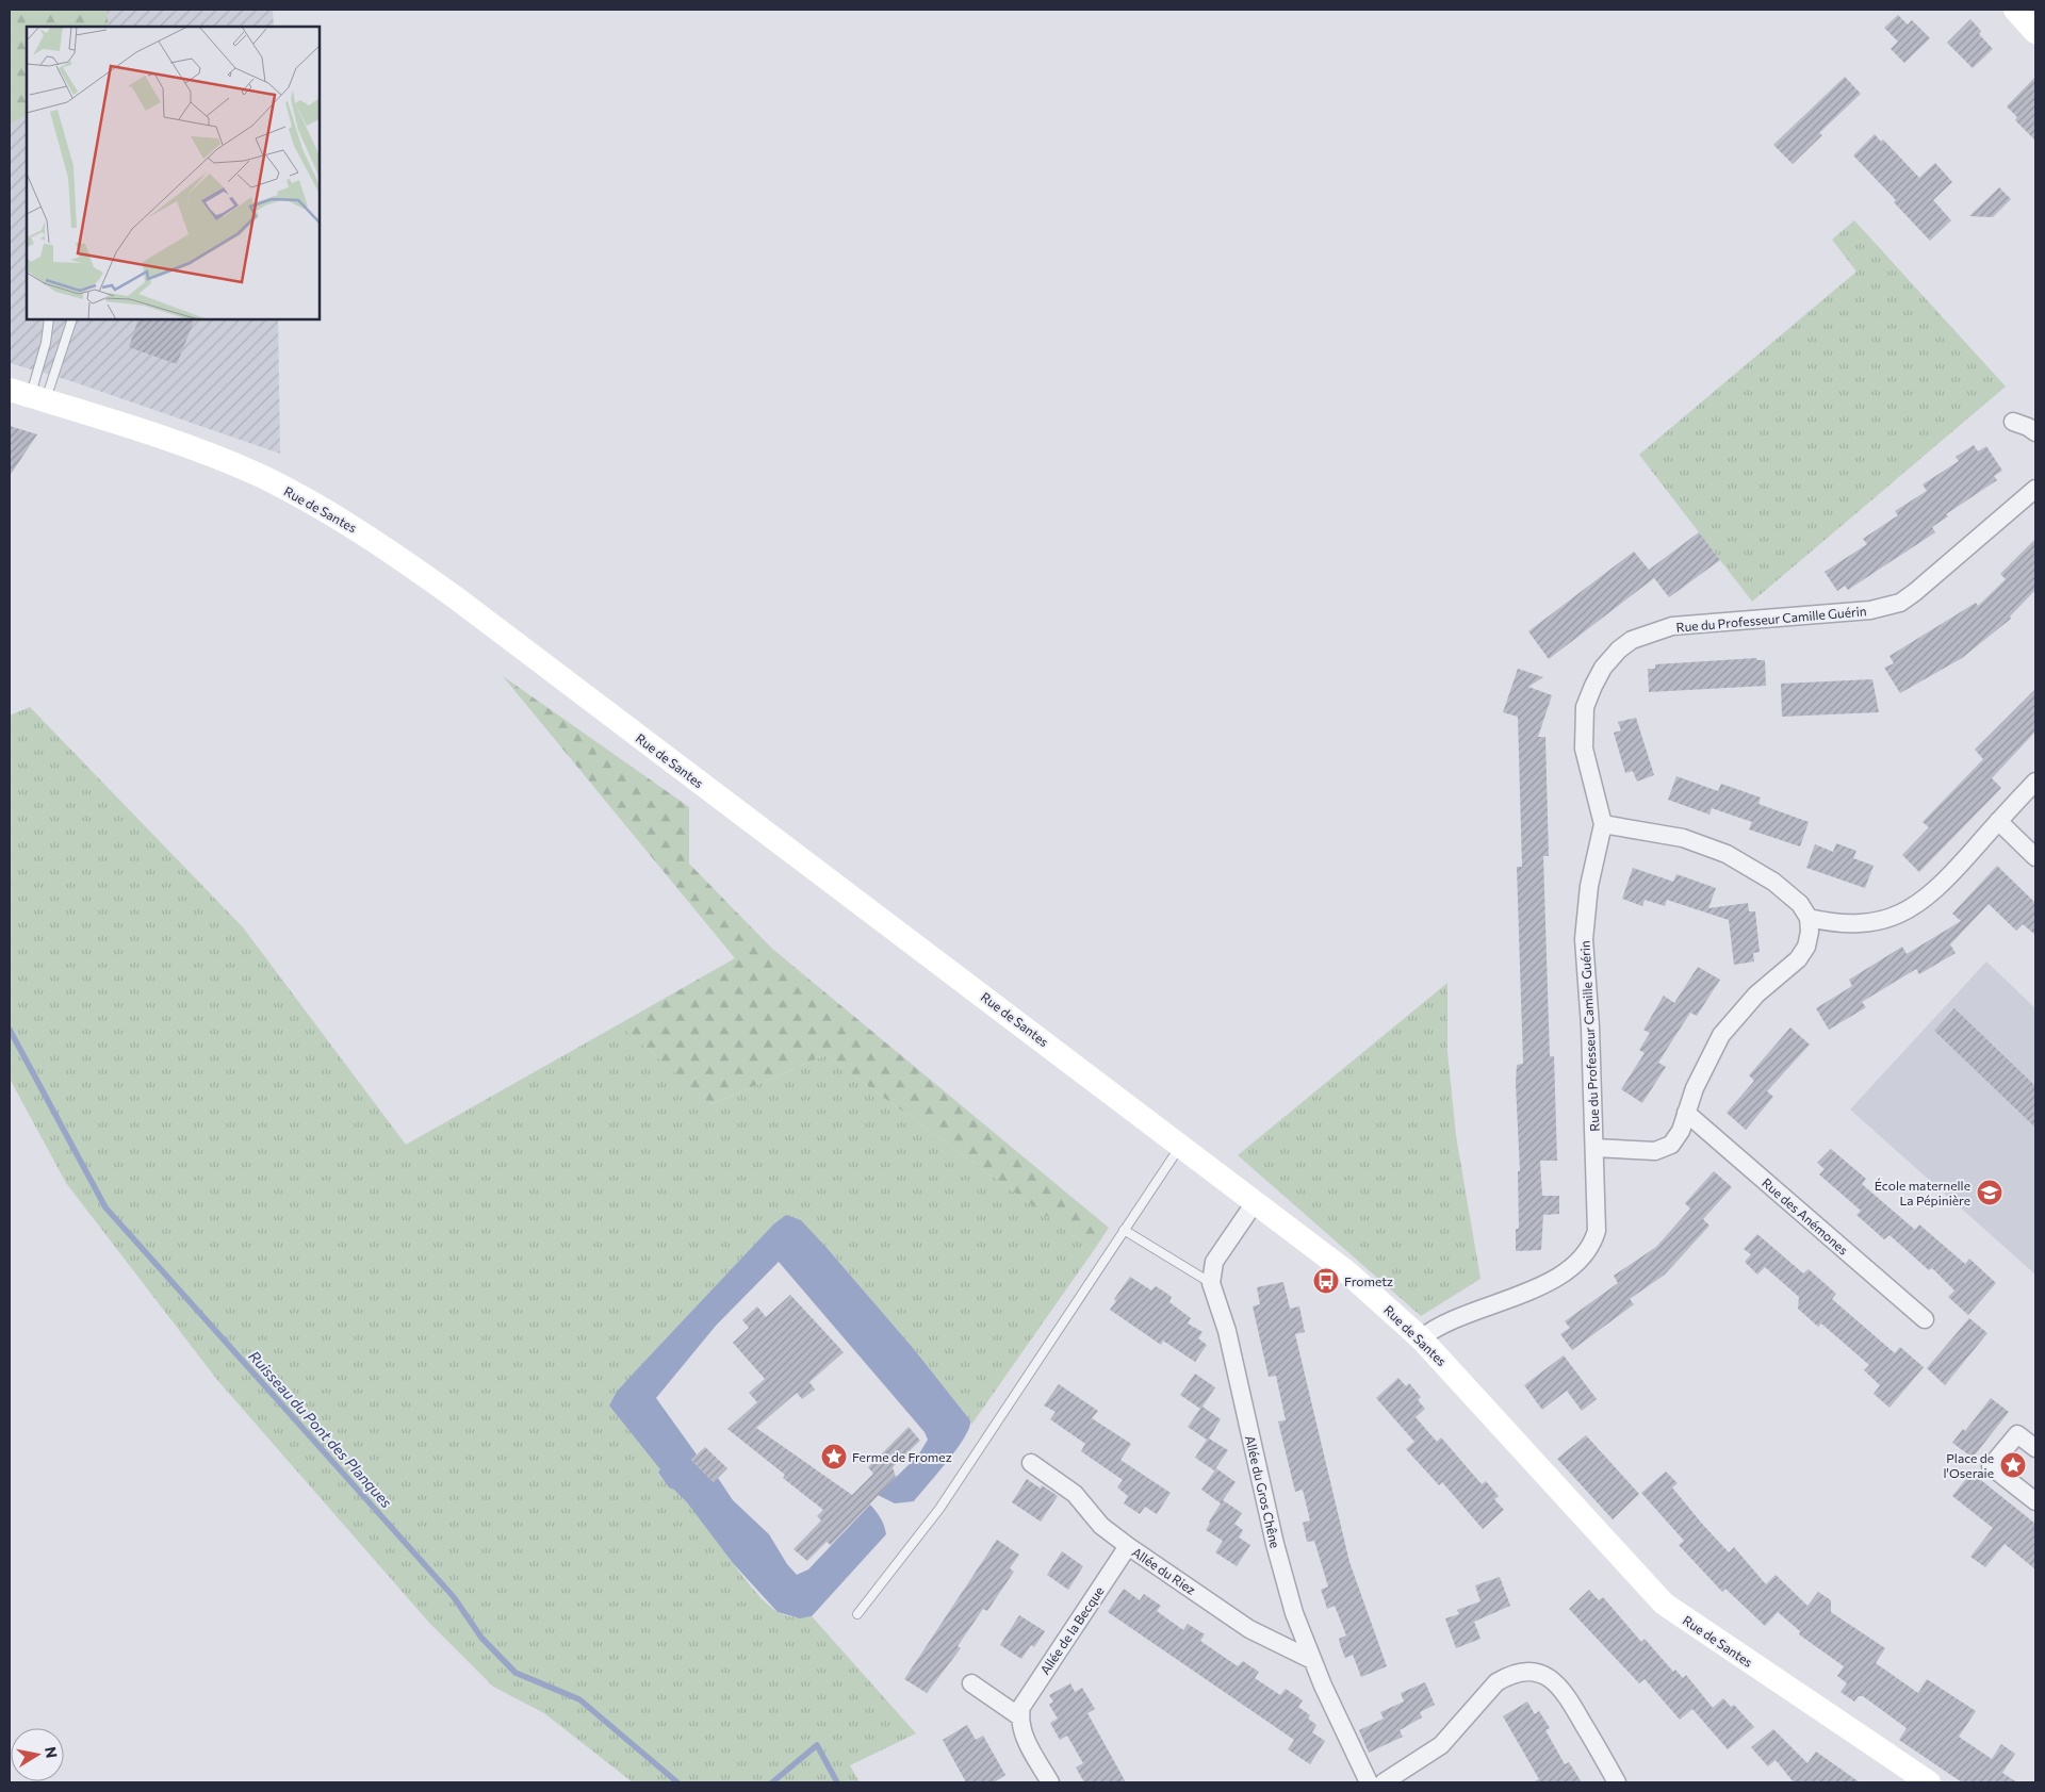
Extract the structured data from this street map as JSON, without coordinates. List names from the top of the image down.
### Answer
{
  "streets": {
    "street": [
      "Rue de Santes",
      "Rue du Professeur Camille Guérin",
      "Rue des Anémones",
      "Allée du Gros Chêne",
      "Allée du Riez",
      "Allée de la Becque"
    ]
  },
  "crossings": [
    ["Rue de Santes", "Rue du Professeur Camille Guérin"],
    ["Allée du Gros Chêne", "Allée du Riez"],
    ["Allée du Riez", "Allée de la Becque"]
  ],
  "water": ["Ruisseau du Pont des Planques"],
  "places": {
    "school or university": ["École maternelle La Pépinière"],
    "bus stop": ["Frometz"],
    "place": ["Ferme de Fromez", "Place de l'Oseraie"]
  },
  "north": "right"
}
